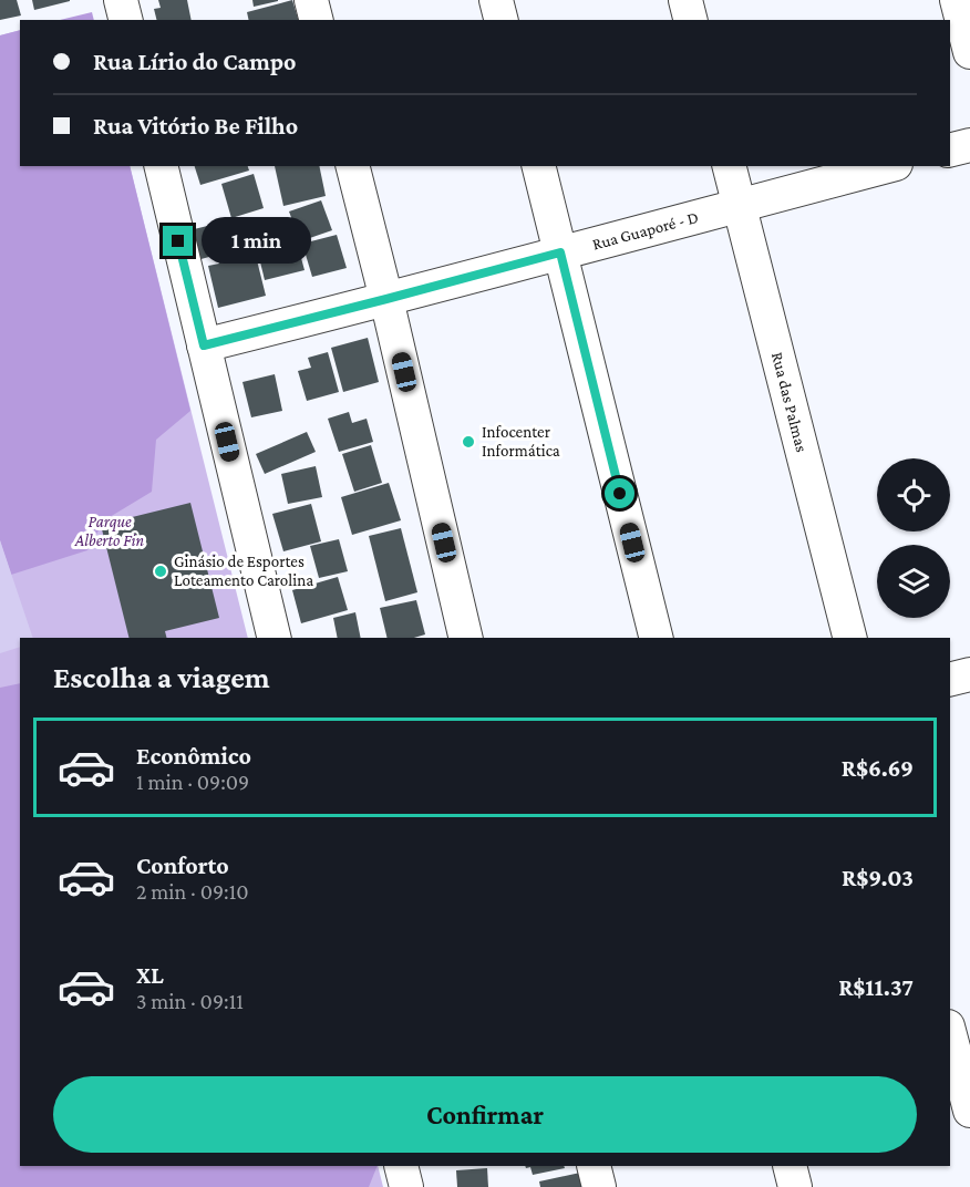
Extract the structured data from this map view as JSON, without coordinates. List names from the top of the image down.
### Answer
{
  "streets": {
    "street": ["Rua Guaporé - D", "Rua das Palmas"]
  },
  "crossings": [
    ["Rua Guaporé - D", "Rua das Palmas"]
  ],
  "parks": ["Parque Alberto Fin"],
  "places": ["Infocenter Informática", "Ginásio de Esportes Loteamento Carolina"],
  "page": {
    "banner": ["Rua Lírio do Campo", "Rua Vitório Be Filho"],
    "bubble": "1 min",
    "heading": "Escolha a viagem",
    "list": [
      {
        "name": "Econômico",
        "note": "1 min · 09:09",
        "value": "R$6.69"
      },
      {
        "name": "Conforto",
        "note": "2 min · 09:10",
        "value": "R$9.03"
      },
      {
        "name": "XL",
        "note": "3 min · 09:11",
        "value": "R$11.37"
      }
    ],
    "buttons": "Confirmar"
  }
}
